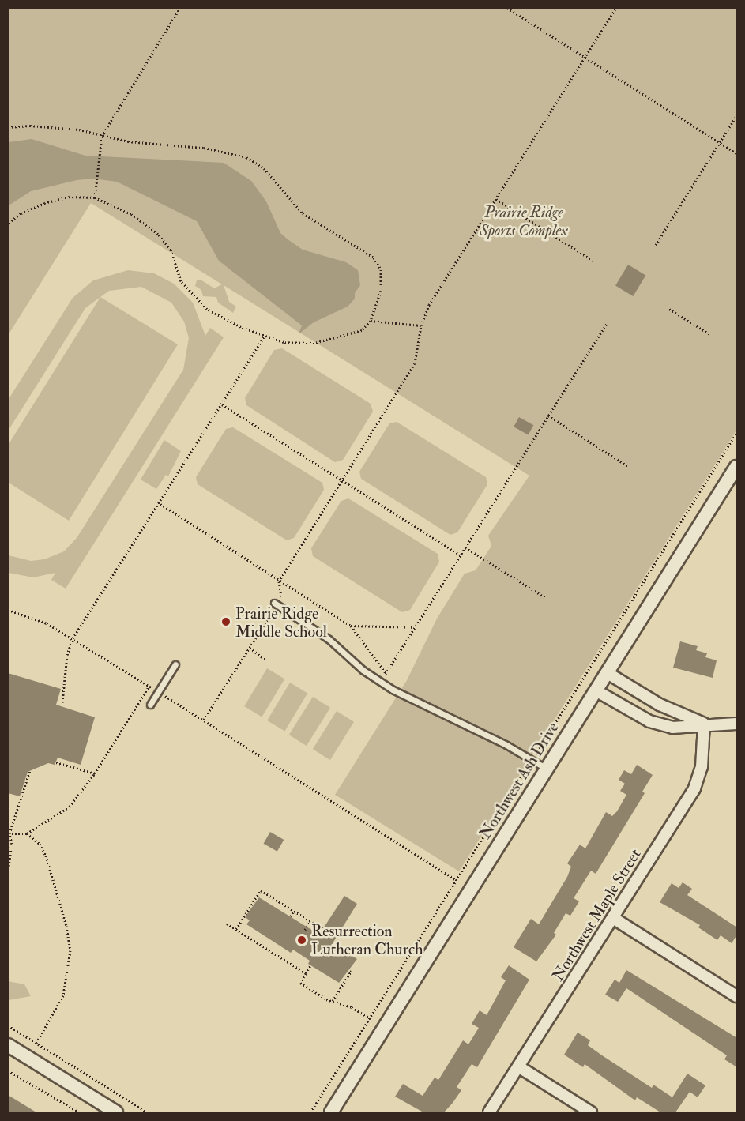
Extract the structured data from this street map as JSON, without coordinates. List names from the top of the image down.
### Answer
{
  "streets": {
    "street": ["Northwest Ash Drive", "Northwest Maple Street"]
  },
  "parks": ["Prairie Ridge Sports Complex"],
  "places": ["Prairie Ridge Middle School", "Resurrection Lutheran Church"]
}
